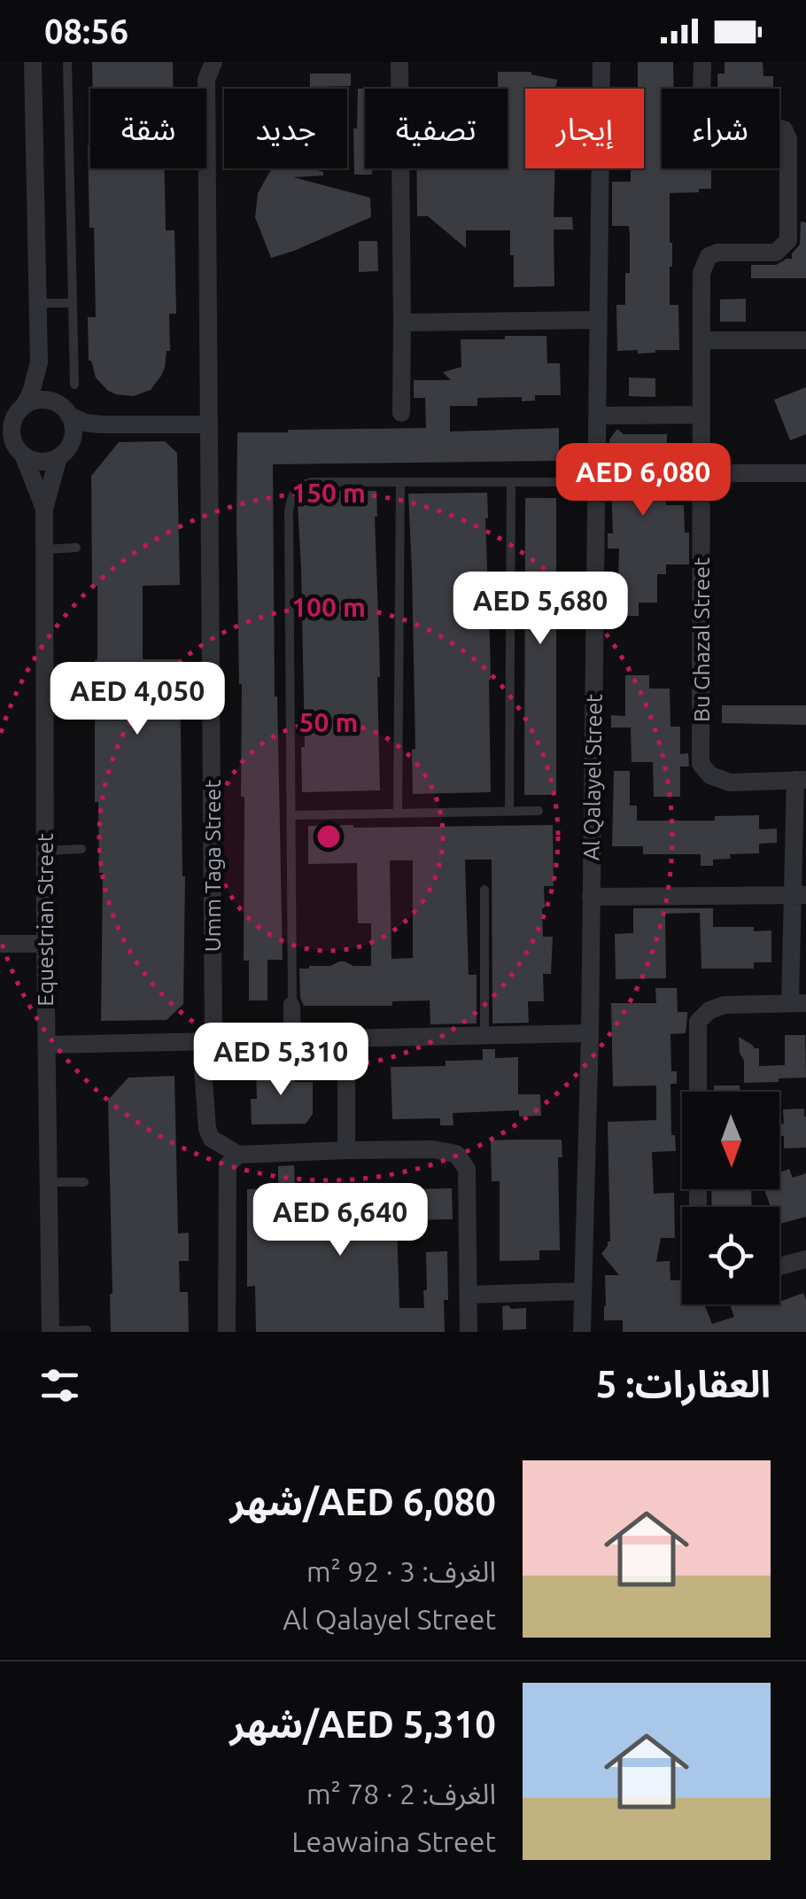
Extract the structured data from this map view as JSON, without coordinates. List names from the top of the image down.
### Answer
{
  "streets": {
    "street": [
      "Bu Ghazal Street",
      "Al Qalayel Street",
      "Umm Taga Street",
      "Equestrian Street"
    ]
  },
  "north": "bottom",
  "page": {
    "status": "08:56",
    "chip": [
      "شراء",
      "إيجار",
      "تصفية",
      "جديد",
      "شقة"
    ],
    "price": [
      "AED 6,080",
      "AED 5,680",
      "AED 4,050",
      "AED 5,310",
      "AED 6,640"
    ],
    "heading": "العقارات: 5",
    "list": [
      {
        "name": "AED 6,080/شهر",
        "note": "الغرف: 3 · 92 m² · Al Qalayel Street"
      },
      {
        "name": "AED 5,310/شهر",
        "note": "الغرف: 2 · 78 m² · Leawaina Street"
      }
    ]
  },
  "rings": ["150 m", "100 m", "50 m"]
}
